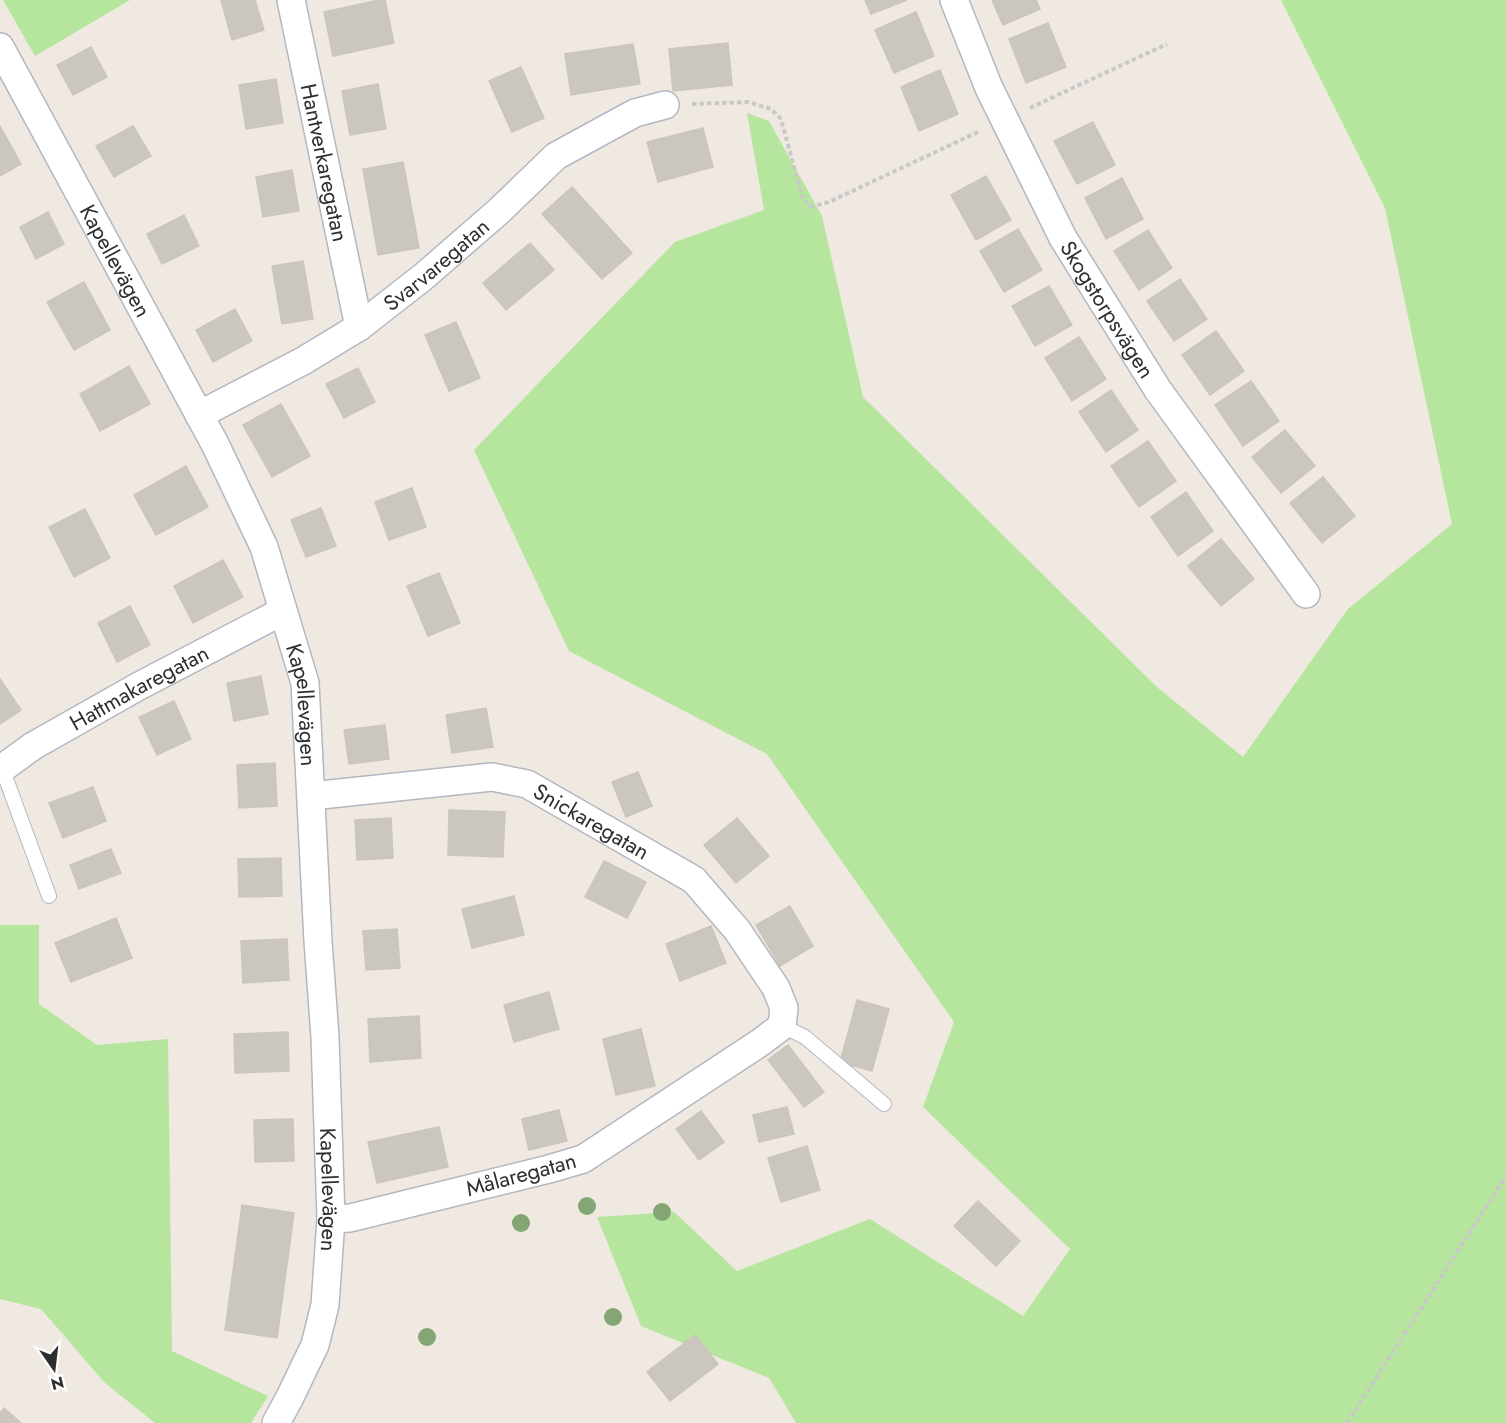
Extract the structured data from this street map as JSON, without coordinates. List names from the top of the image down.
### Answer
{
  "streets": {
    "street": [
      "Hantverkaregatan",
      "Kapellevägen",
      "Svarvaregatan",
      "Skogstorpsvägen",
      "Hattmakaregatan",
      "Snickaregatan",
      "Målaregatan"
    ]
  },
  "crossings": [
    ["Hantverkaregatan", "Svarvaregatan"],
    ["Kapellevägen", "Svarvaregatan"],
    ["Kapellevägen", "Hattmakaregatan"],
    ["Kapellevägen", "Snickaregatan"],
    ["Kapellevägen", "Målaregatan"],
    ["Snickaregatan", "Målaregatan"]
  ],
  "north": "bottom"
}
